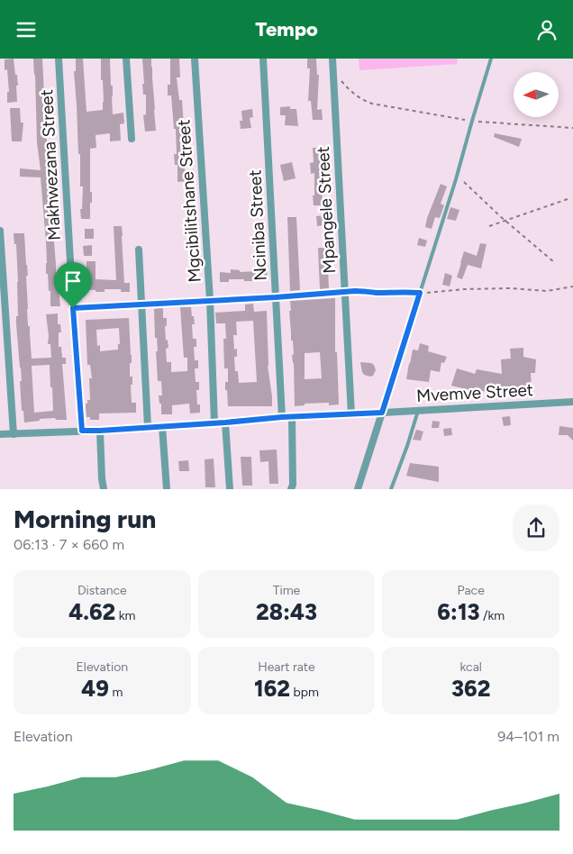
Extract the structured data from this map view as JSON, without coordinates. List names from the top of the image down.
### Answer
{
  "streets": {
    "street": [
      "Makhwezana Street",
      "Mgcibilitshane Street",
      "Mpangele Street",
      "Nciniba Street",
      "Mvemve Street"
    ]
  },
  "crossings": [
    ["Makhwezana Street", "Mvemve Street"],
    ["Mgcibilitshane Street", "Mvemve Street"],
    ["Mpangele Street", "Mvemve Street"],
    ["Nciniba Street", "Mvemve Street"]
  ],
  "north": "left",
  "page": {
    "header": "Tempo",
    "heading": ["Morning run", "06:13 · 7 × 660 m"],
    "stats": [
      ["Distance", "4.62 km"],
      ["Time", "28:43"],
      ["Pace", "6:13 /km"],
      ["Elevation", "49 m"],
      ["Heart rate", "162 bpm"],
      ["kcal", "362"]
    ],
    "chart": ["Elevation", "94–101 m"]
  }
}
